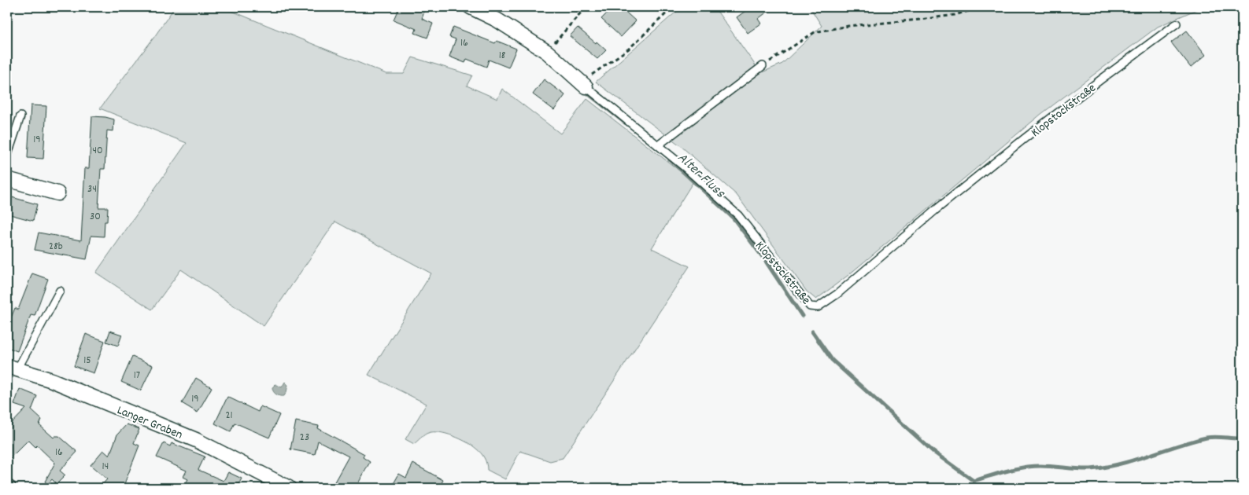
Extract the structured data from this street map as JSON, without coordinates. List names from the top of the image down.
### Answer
{
  "streets": {
    "street": ["Klopstockstraße", "Langer Graben"]
  },
  "water": ["Alter Fluss"],
  "house_numbers": [
    "16",
    "18",
    "19",
    "40",
    "34",
    "30",
    "28b",
    "15",
    "17",
    "19",
    "21",
    "23",
    "16",
    "14"
  ]
}
